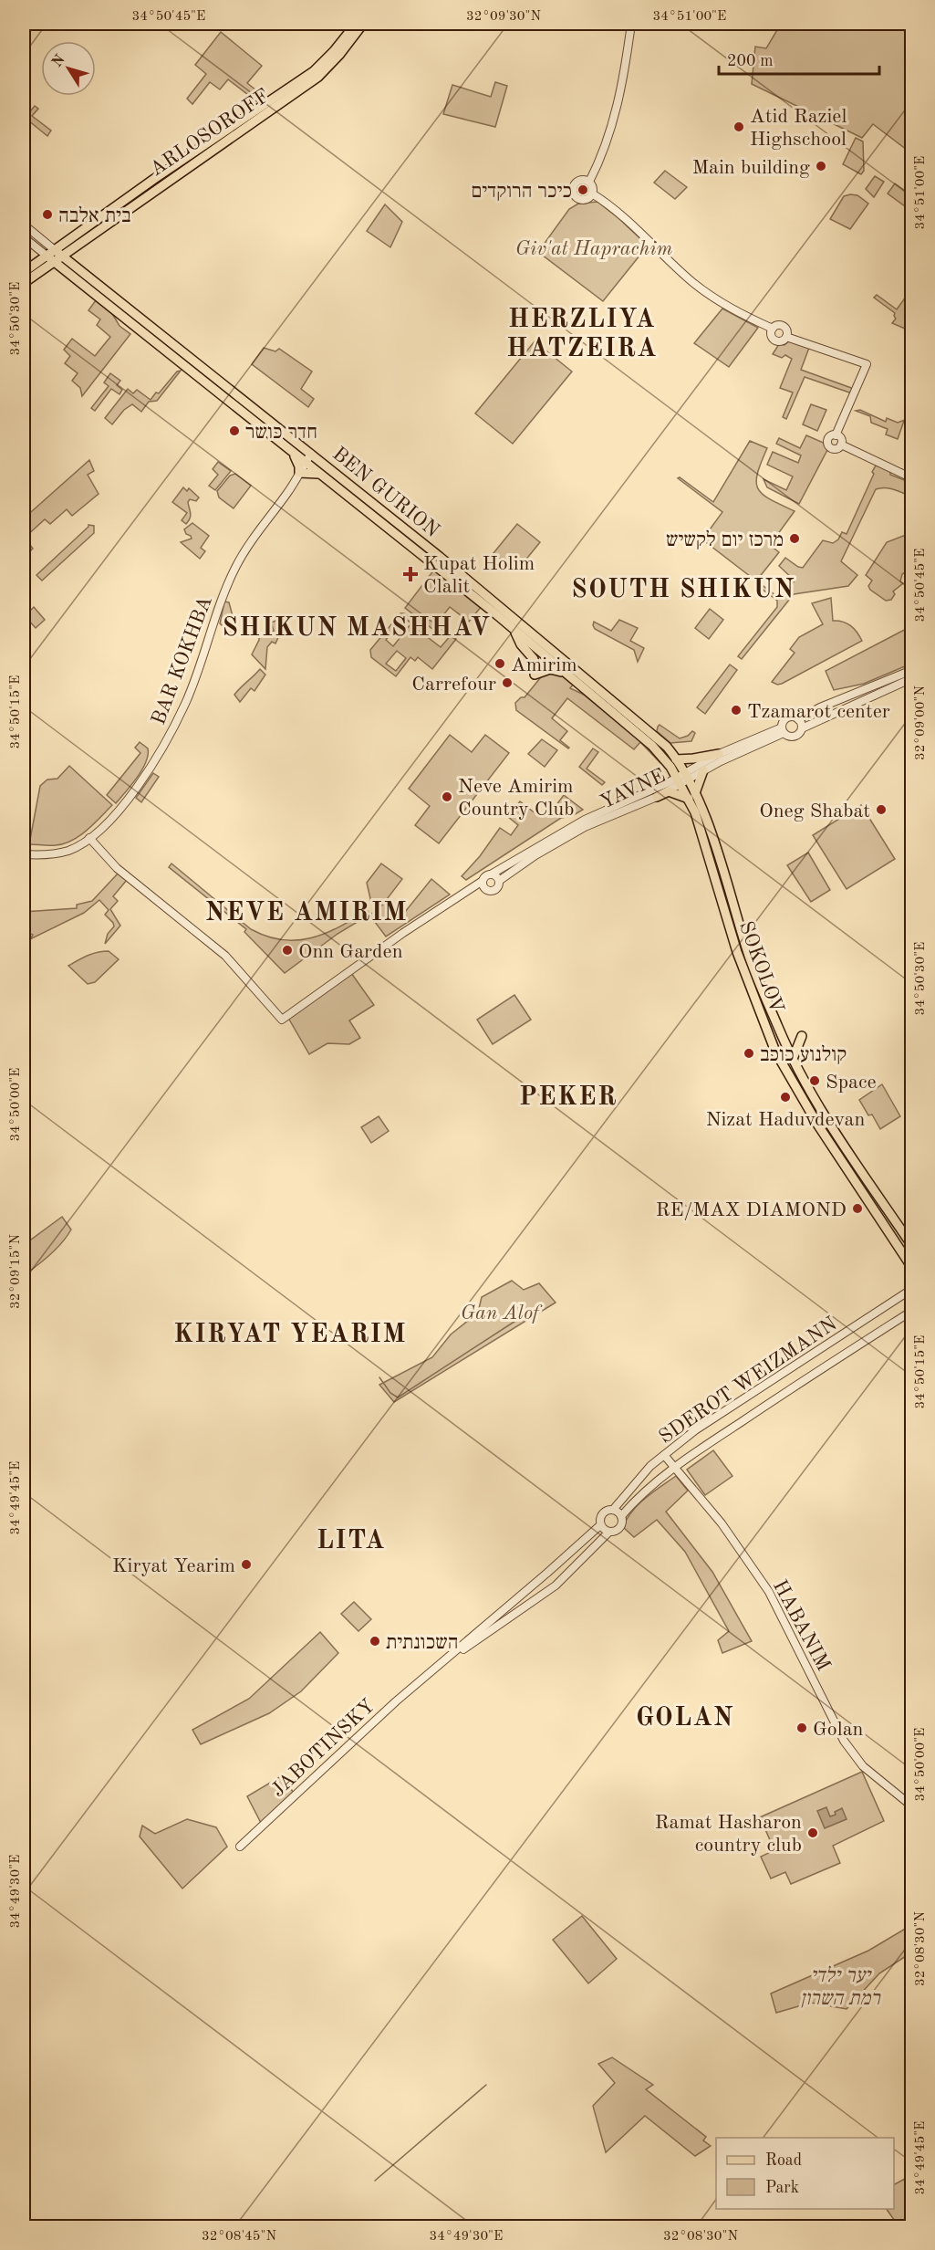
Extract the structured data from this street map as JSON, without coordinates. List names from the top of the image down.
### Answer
{
  "streets": {
    "main road": ["ARLOSOROFF", "BEN GURION", "SOKOLOV"],
    "street": [
      "BAR KOKHBA",
      "YAVNE",
      "SDEROT WEIZMANN",
      "HABANIM",
      "JABOTINSKY"
    ]
  },
  "crossings": [
    ["ARLOSOROFF", "BEN GURION"],
    ["BEN GURION", "BAR KOKHBA"],
    ["BEN GURION", "YAVNE"],
    ["BEN GURION", "SOKOLOV"],
    ["YAVNE", "SOKOLOV"],
    ["SDEROT WEIZMANN", "HABANIM"],
    ["SDEROT WEIZMANN", "JABOTINSKY"]
  ],
  "districts": [
    "HERZLIYA HATZEIRA",
    "SOUTH SHIKUN",
    "SHIKUN MASHHAV",
    "NEVE AMIRIM",
    "PEKER",
    "KIRYAT YEARIM",
    "LITA",
    "GOLAN"
  ],
  "parks": ["Giv'at Haprachim", "Gan Alof", "יער ילדי רמת השרון"],
  "places": {
    "other": [
      "Atid Raziel Highschool",
      "Main building",
      "כיכר הרוקדים",
      "בית אלבה",
      "חדר כושר",
      "מרכז יום לקשיש",
      "Amirim",
      "Carrefour",
      "Tzamarot center",
      "Neve Amirim Country Club",
      "Oneg Shabat",
      "Onn Garden",
      "קולנוע כוכב",
      "Space",
      "Nizat Haduvdevan",
      "RE/MAX DIAMOND",
      "Kiryat Yearim",
      "השכונתית",
      "Golan",
      "Ramat Hasharon country club"
    ],
    "health": ["Kupat Holim Clalit"]
  },
  "legend": ["Road", "Park"],
  "scale_bar": "200 m",
  "north": "top left",
  "coordinates": [
    "34°50'45\"E",
    "32°09'30\"N",
    "34°51'00\"E",
    "34°50'30\"E",
    "34°50'15\"E",
    "32°09'00\"N",
    "34°50'00\"E",
    "32°09'15\"N",
    "34°49'45\"E",
    "34°49'30\"E",
    "32°08'30\"N",
    "32°08'45\"N"
  ]
}
